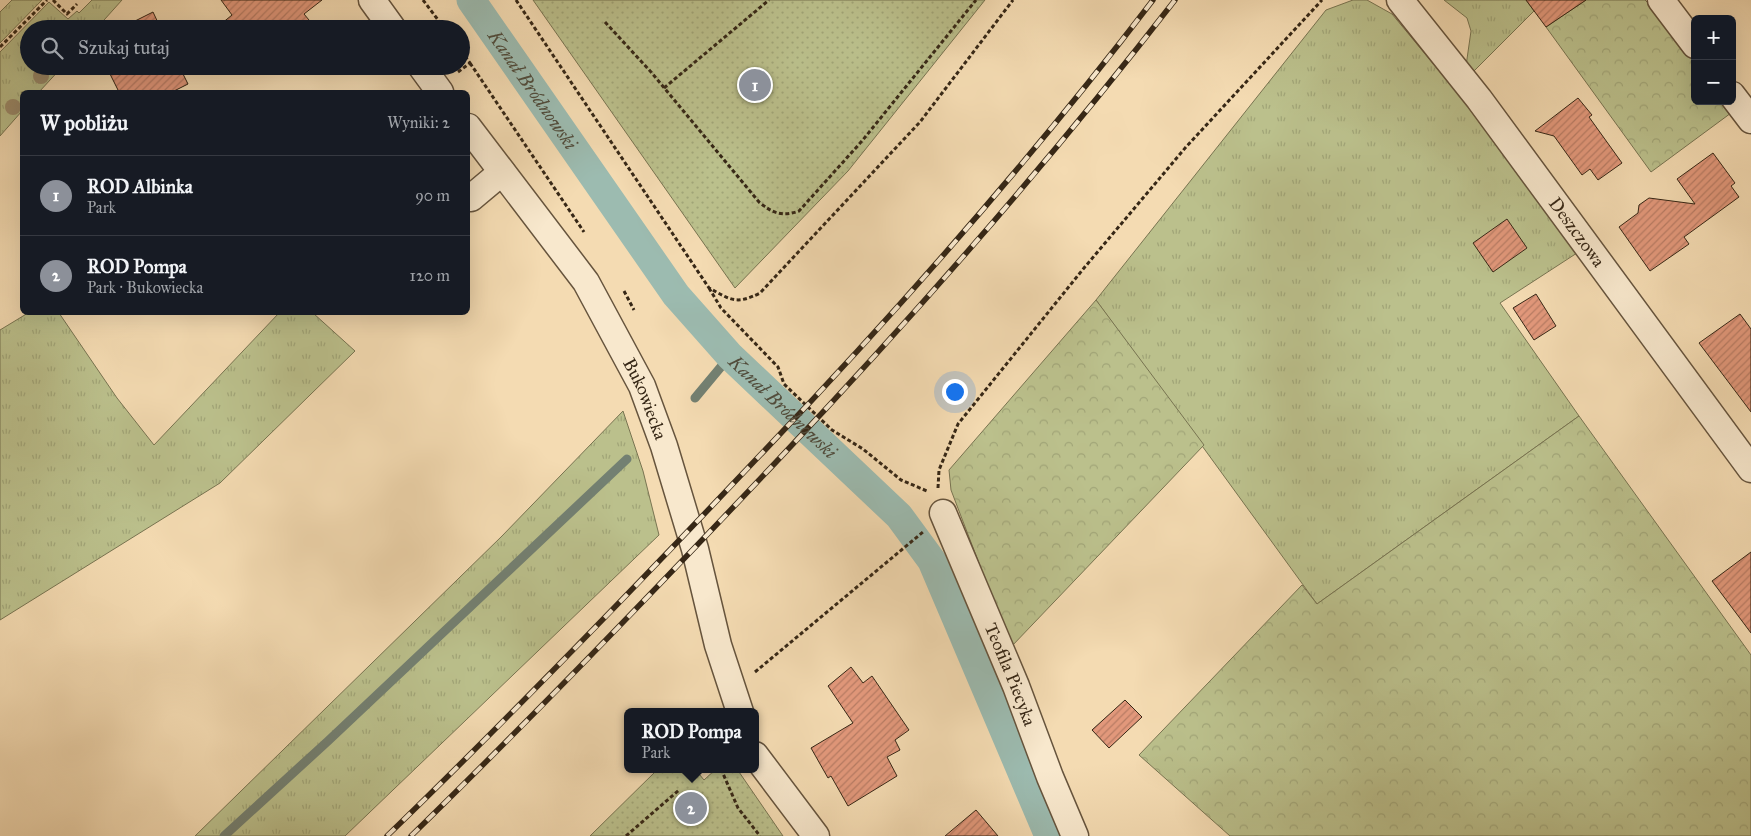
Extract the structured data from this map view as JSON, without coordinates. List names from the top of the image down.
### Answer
{
  "streets": {
    "street": ["Deszczowa", "Bukowiecka", "Teofila Piecyka"]
  },
  "water": ["Kanał Bródnowski"],
  "page": {
    "map_buttons": ["+", "−"],
    "search": "Szukaj tutaj",
    "pins": ["1", "2"],
    "heading": ["W pobliżu", "Wyniki: 2"],
    "list": [
      {
        "mark": "1",
        "name": "ROD Albinka",
        "note": "Park",
        "value": "90 m"
      },
      {
        "mark": "2",
        "name": "ROD Pompa",
        "note": "Park · Bukowiecka",
        "value": "120 m"
      }
    ],
    "popup": ["ROD Pompa", "Park"]
  }
}
